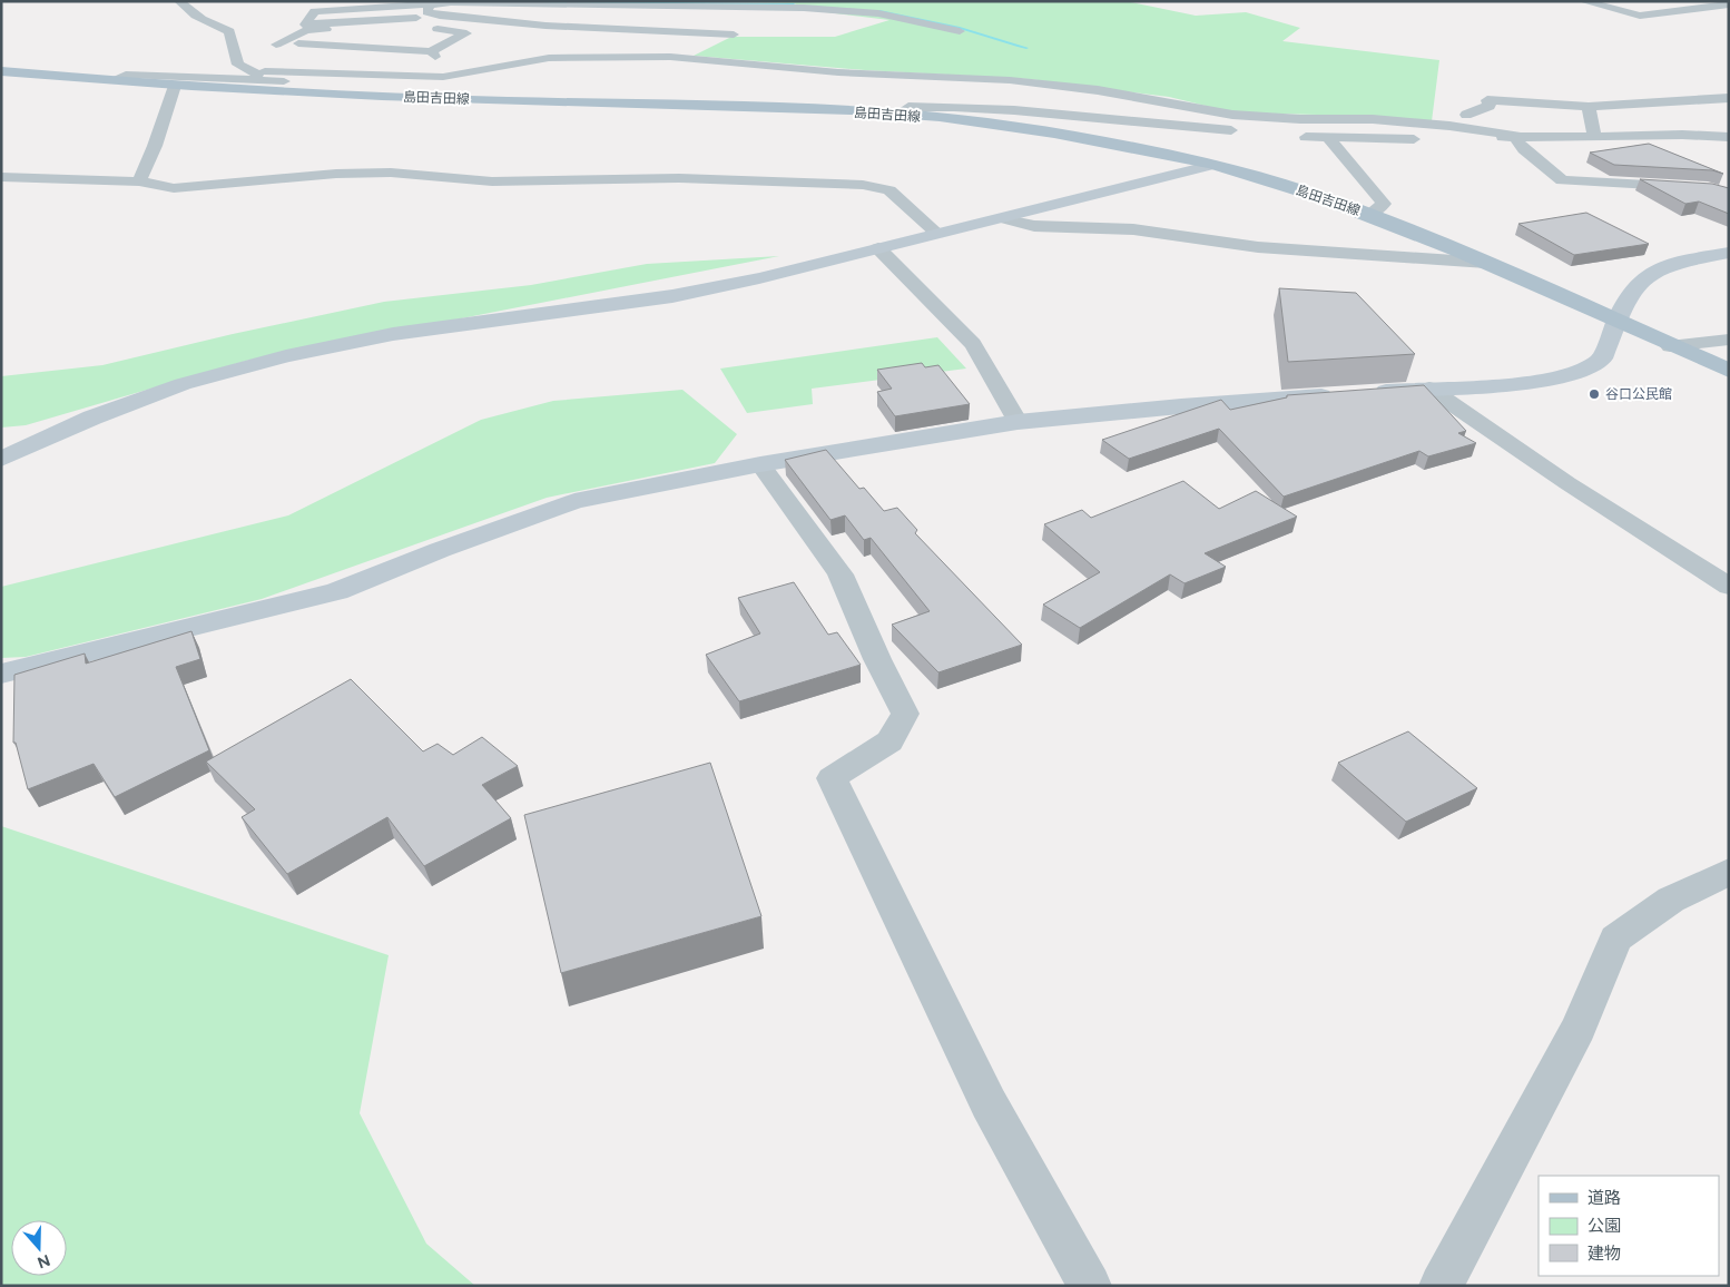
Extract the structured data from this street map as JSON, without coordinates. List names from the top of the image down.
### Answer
{
  "streets": {
    "main road": ["島田吉田線"]
  },
  "places": ["谷口公民館"],
  "legend": ["道路", "公園", "建物"],
  "north": "bottom"
}
